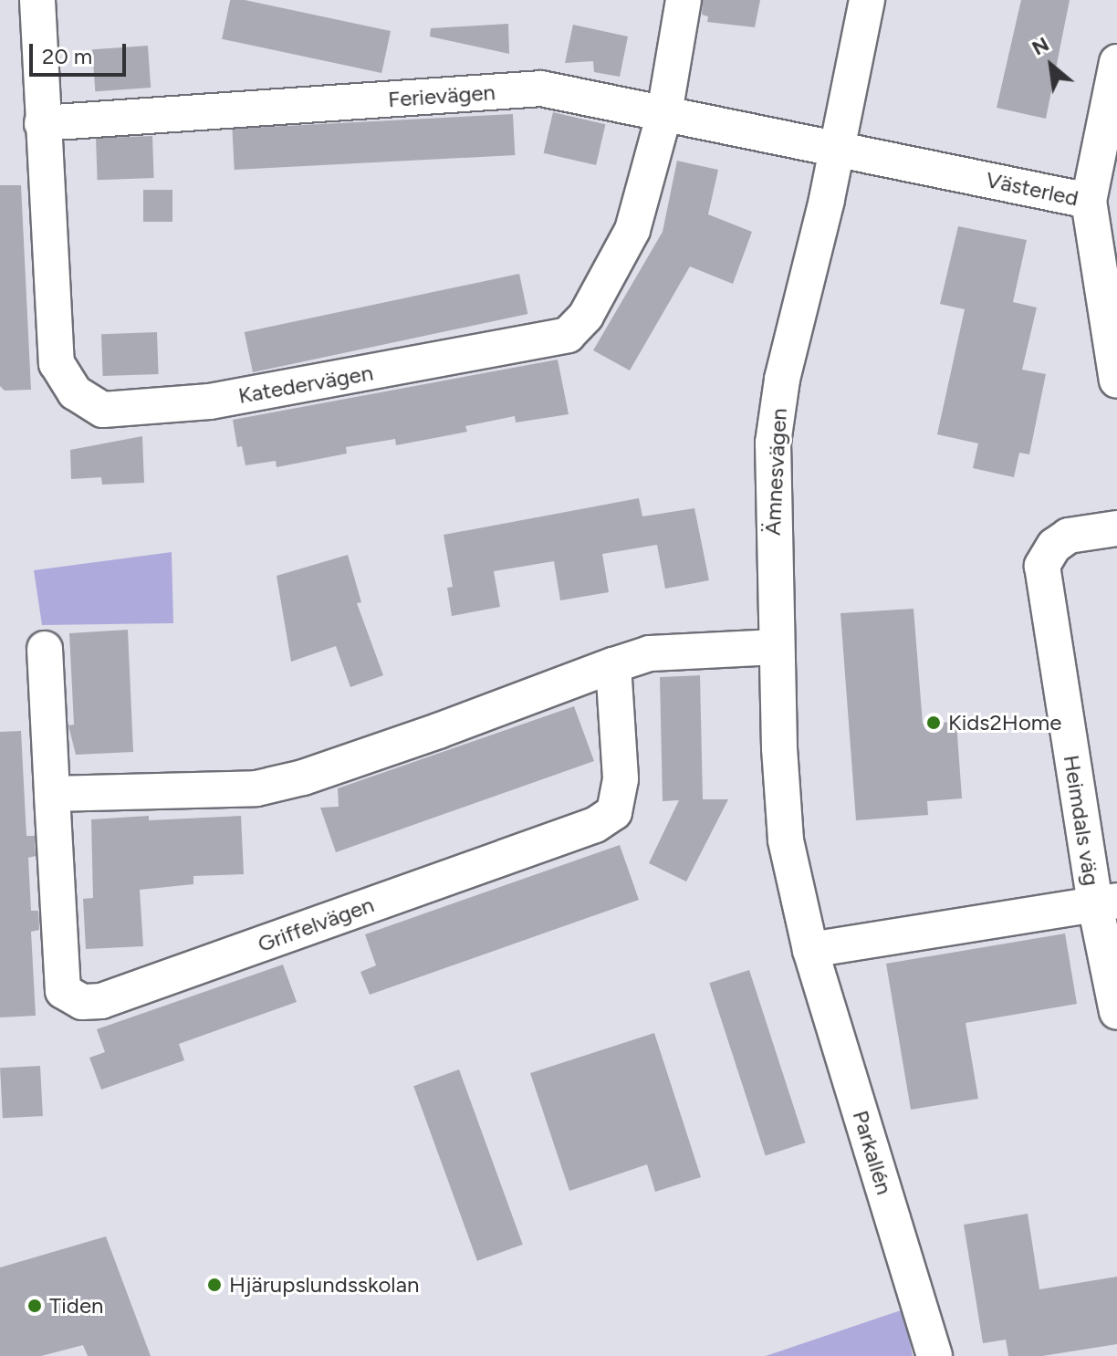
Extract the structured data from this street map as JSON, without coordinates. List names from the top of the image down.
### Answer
{
  "streets": {
    "street": [
      "Ferievägen",
      "Västerled",
      "Katedervägen",
      "Ämnesvägen",
      "Heimdals väg",
      "Griffelvägen",
      "Parkallén"
    ]
  },
  "crossings": [
    ["Ferievägen", "Västerled"],
    ["Ferievägen", "Katedervägen"],
    ["Ferievägen", "Ämnesvägen"],
    ["Västerled", "Ämnesvägen"],
    ["Ämnesvägen", "Heimdals väg"],
    ["Ämnesvägen", "Parkallén"],
    ["Heimdals väg", "Parkallén"]
  ],
  "places": ["Kids2Home", "Hjärupslundsskolan", "Tiden"],
  "scale_bar": "20 m",
  "north": "top left"
}
